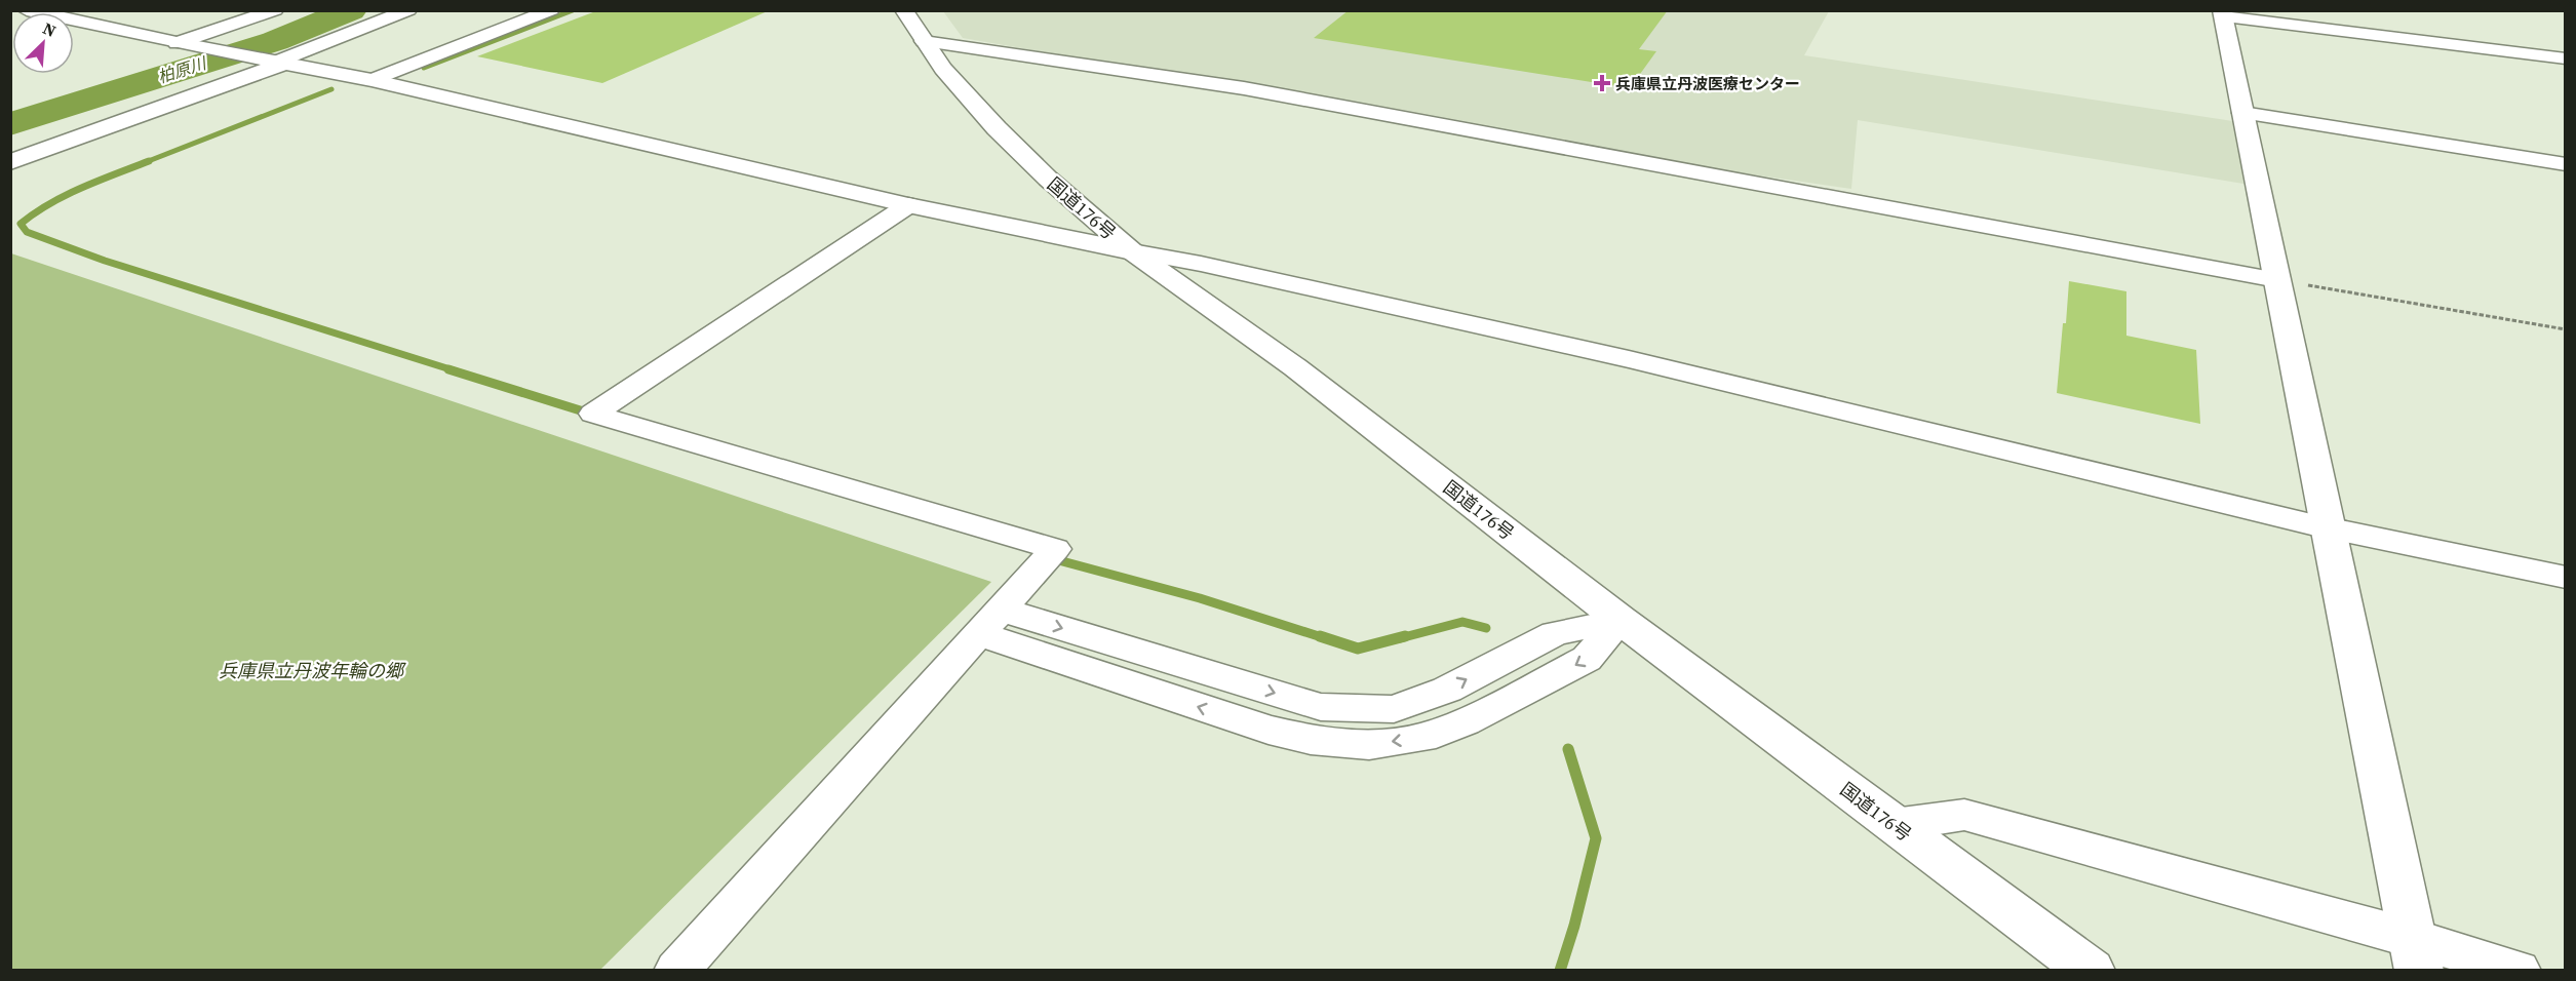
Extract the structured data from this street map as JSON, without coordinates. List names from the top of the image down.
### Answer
{
  "streets": {
    "main road": ["国道176号"]
  },
  "water": ["柏原川"],
  "parks": ["兵庫県立丹波年輪の郷"],
  "places": {
    "health": ["兵庫県立丹波医療センター"]
  },
  "north": "top right"
}
